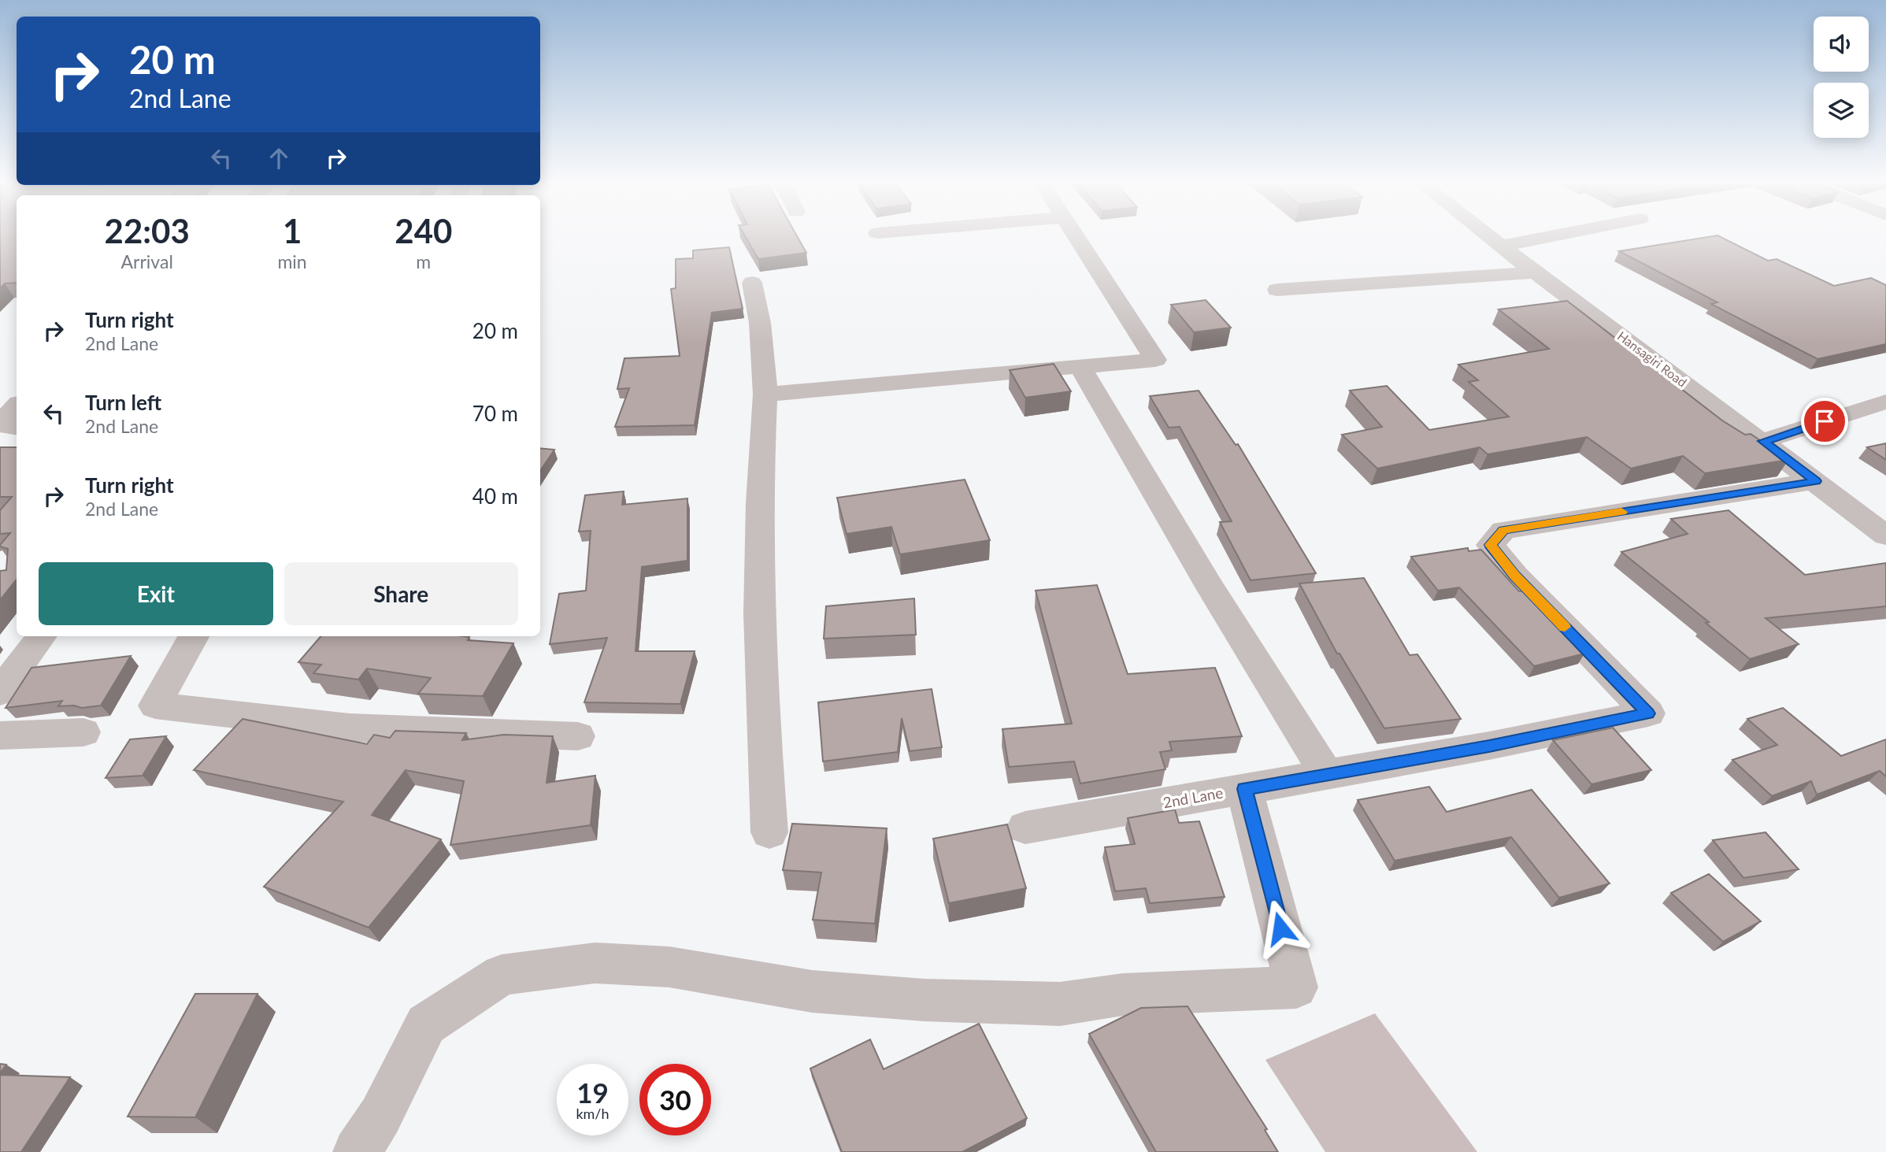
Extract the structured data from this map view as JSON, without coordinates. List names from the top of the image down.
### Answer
{
  "streets": {
    "street": ["Hansagiri Road", "2nd Lane"]
  },
  "crossings": [
    ["Hansagiri Road", "2nd Lane"]
  ],
  "page": {
    "turn": ["20 m", "2nd Lane"],
    "eta": [
      "22:03",
      "Arrival",
      "1",
      "min",
      "240",
      "m"
    ],
    "list": [
      {
        "name": "Turn right",
        "note": "2nd Lane",
        "value": "20 m"
      },
      {
        "name": "Turn left",
        "note": "2nd Lane",
        "value": "70 m"
      },
      {
        "name": "Turn right",
        "note": "2nd Lane",
        "value": "40 m"
      }
    ],
    "buttons": ["Exit", "Share"],
    "speed": "19 km/h",
    "limit": "30"
  }
}
